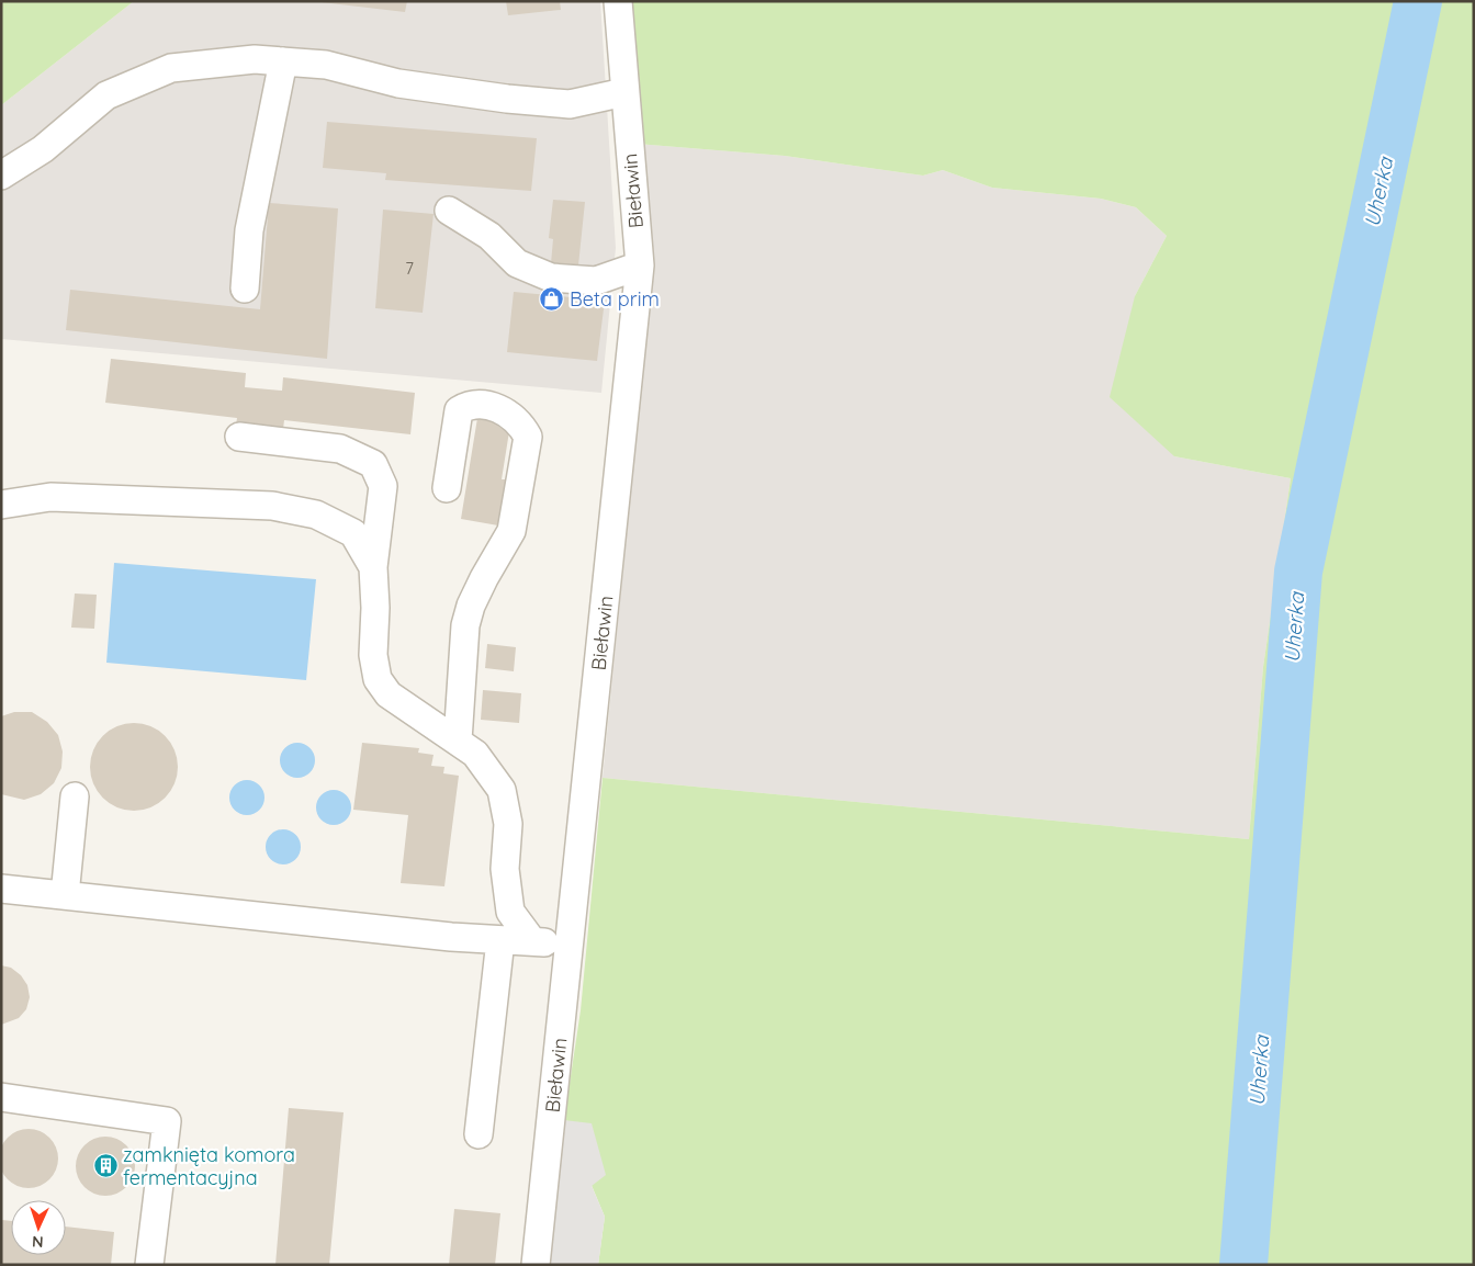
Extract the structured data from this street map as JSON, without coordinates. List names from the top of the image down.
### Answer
{
  "streets": {
    "street": ["Bieławin"]
  },
  "water": ["Uherka"],
  "places": {
    "shop": ["Beta prim"],
    "building": ["zamknięta komora fermentacyjna"]
  },
  "house_numbers": ["7"],
  "north": "bottom"
}
